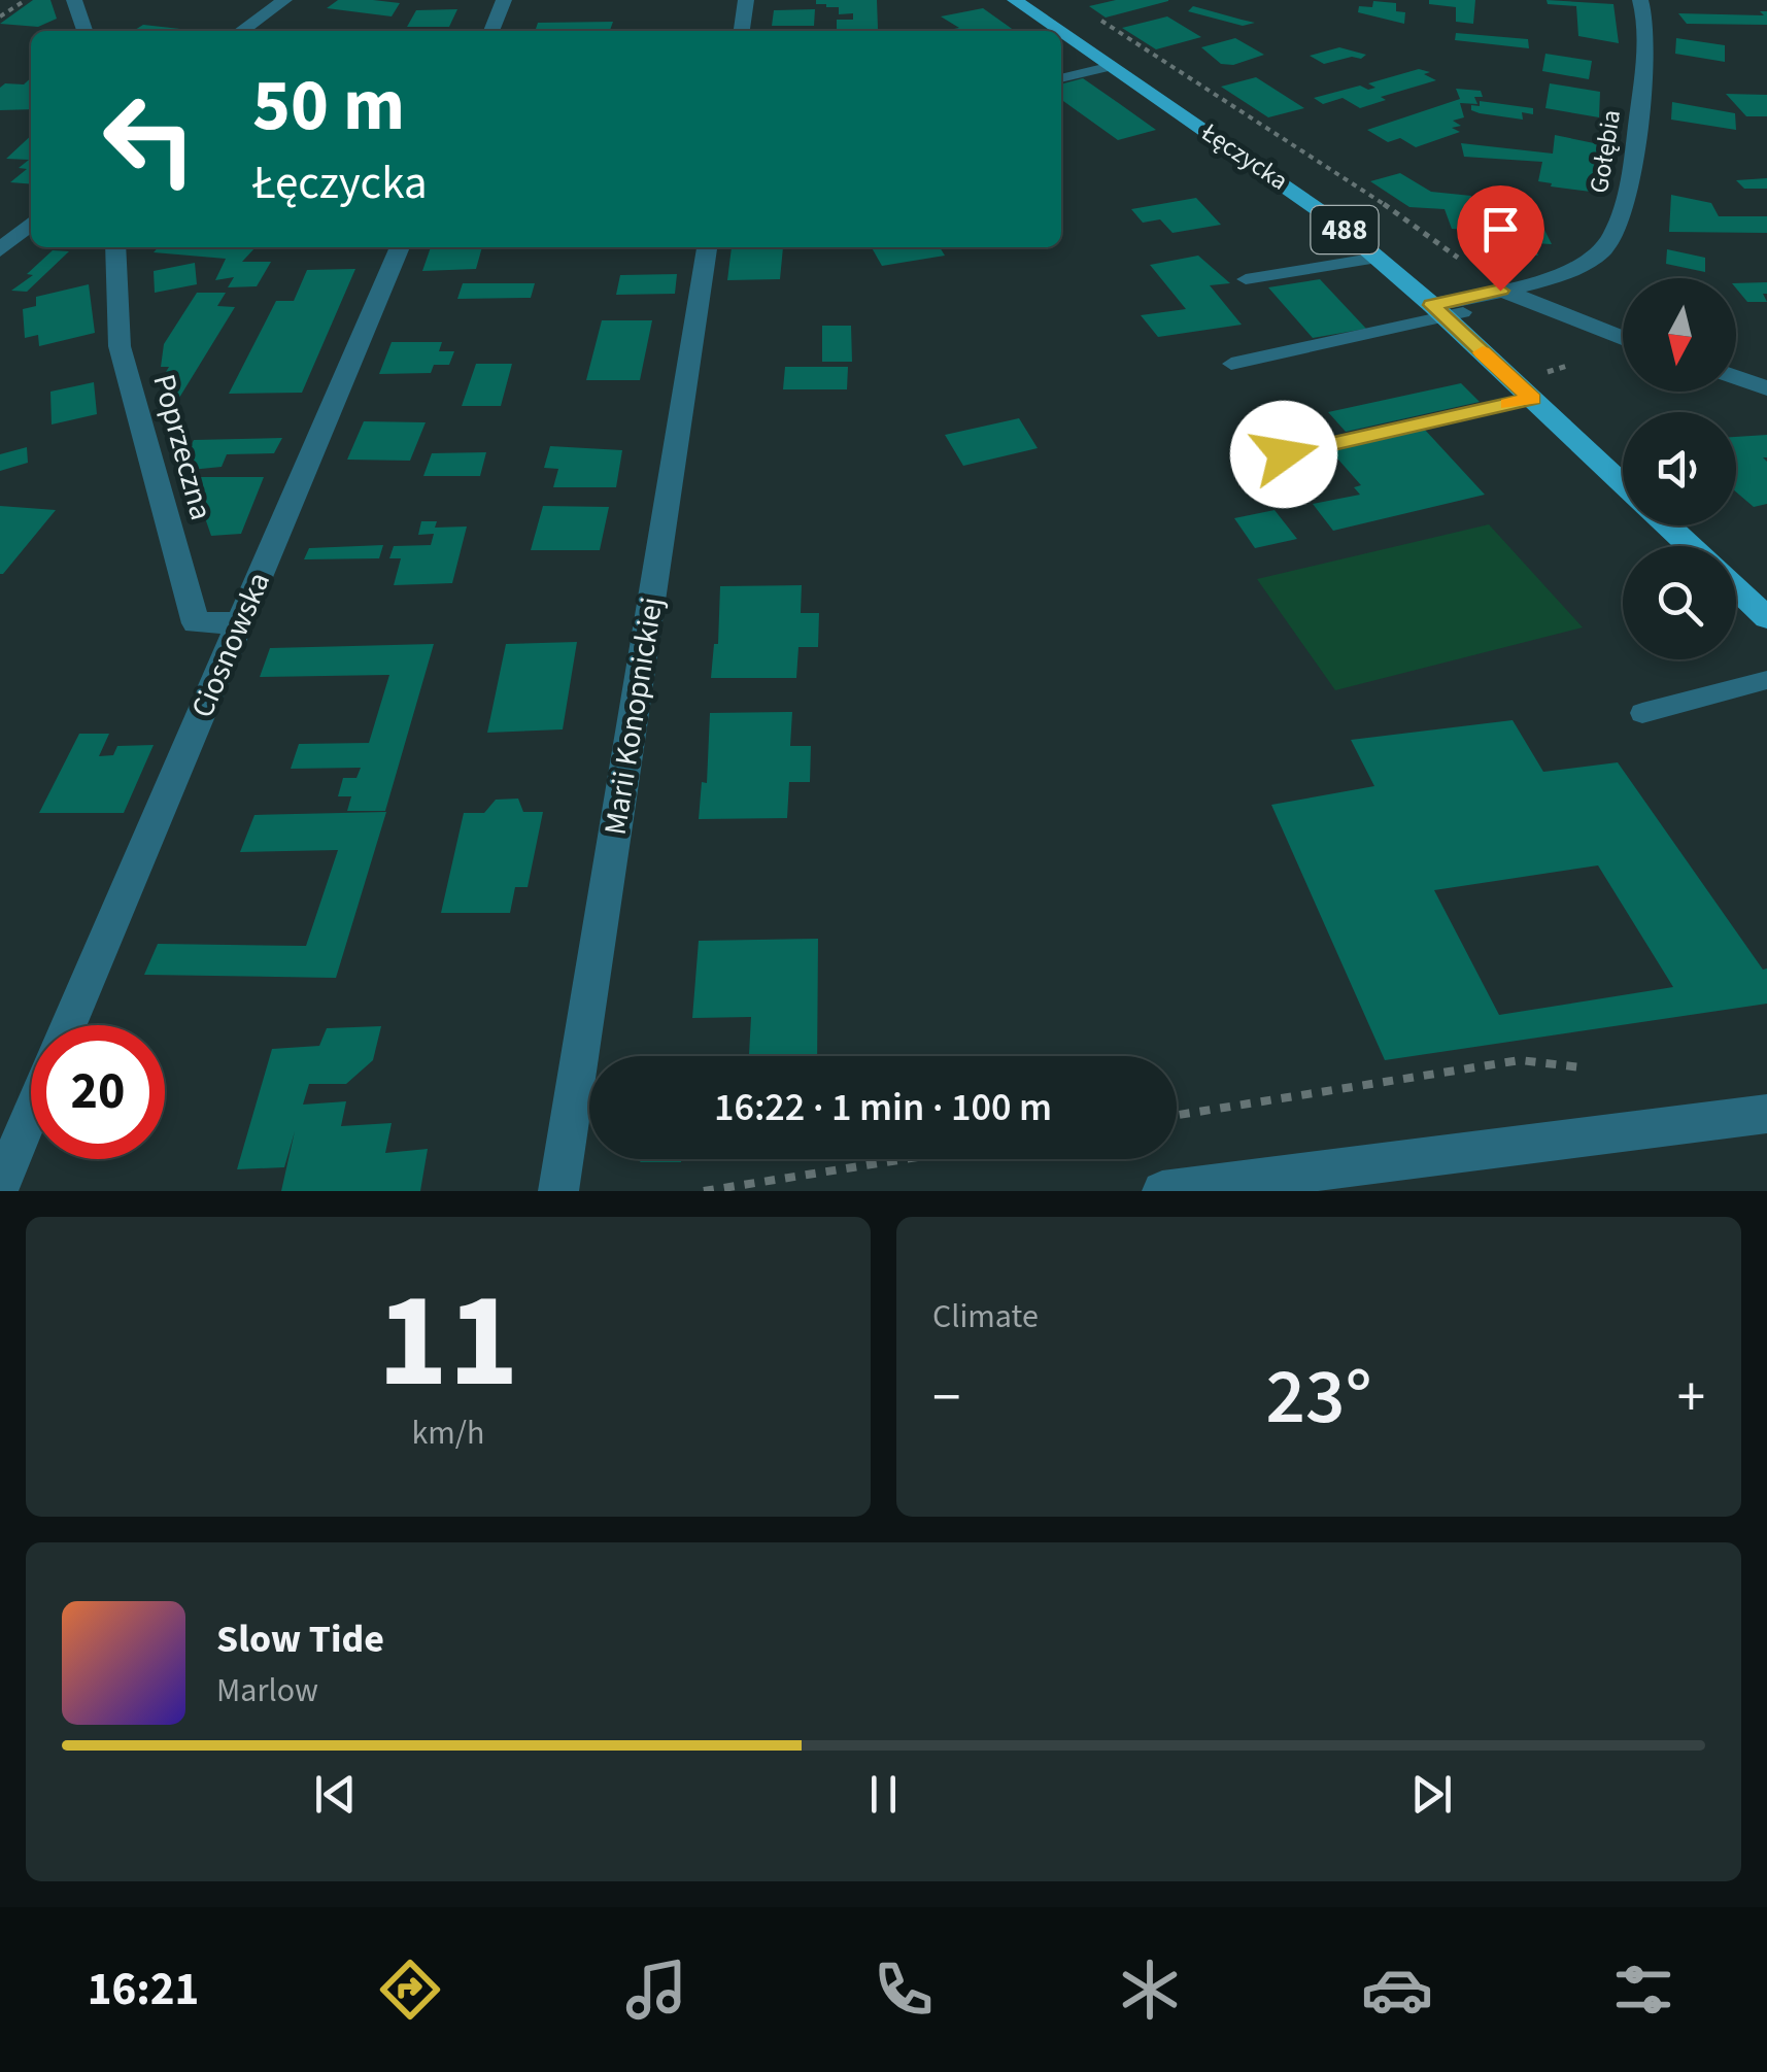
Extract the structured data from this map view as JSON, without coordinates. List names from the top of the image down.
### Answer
{
  "streets": {
    "main road": ["Łęczycka", "488"],
    "street": [
      "Gołębia",
      "Poprzeczna",
      "Ciosnowska",
      "Marii Konopnickiej"
    ]
  },
  "crossings": [
    ["Gołębia", "Łęczycka"],
    ["Poprzeczna", "Ciosnowska"]
  ],
  "north": "bottom",
  "page": {
    "turn": ["50 m", "Łęczycka"],
    "limit": "20",
    "trip": "16:22 · 1 min · 100 m",
    "tile": [
      ["11", "km/h"],
      "Climate"
    ],
    "heat": ["−", "23°", "+"],
    "song": ["Slow Tide", "Marlow"],
    "tabs": "16:21"
  }
}
